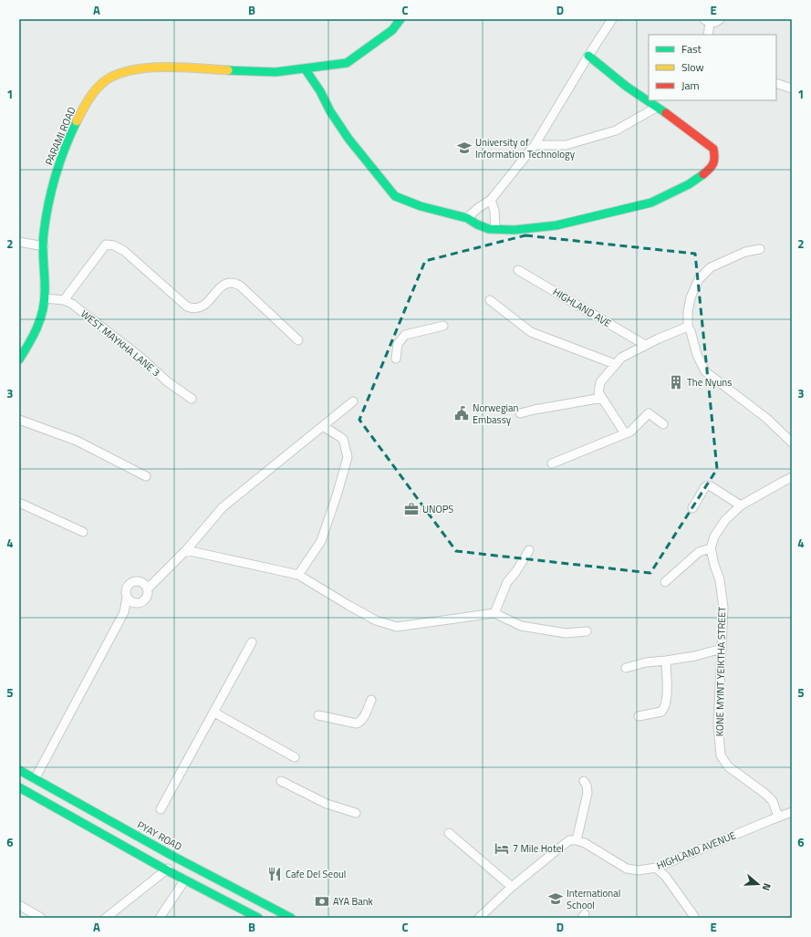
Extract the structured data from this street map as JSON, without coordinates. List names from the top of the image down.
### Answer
{
  "streets": {
    "main road": ["PARAMI ROAD", "PYAY ROAD"],
    "street": [
      "HIGHLAND AVE",
      "WEST MAYKHA LANE 3",
      "KONE MYINT YEIKTHA STREET",
      "HIGHLAND AVENUE"
    ]
  },
  "crossings": [
    ["PARAMI ROAD", "WEST MAYKHA LANE 3"],
    ["KONE MYINT YEIKTHA STREET", "HIGHLAND AVENUE"]
  ],
  "places": {
    "school or university": ["University of Information Technology", "International School"],
    "building": ["The Nyuns"],
    "public building": ["Norwegian Embassy"],
    "office": ["UNOPS"],
    "hotel": ["7 Mile Hotel"],
    "restaurant": ["Cafe Del Seoul"],
    "bank": ["AYA Bank"]
  },
  "legend": ["Fast", "Slow", "Jam"],
  "north": "right",
  "grid": {
    "columns": [
      "A",
      "B",
      "C",
      "D",
      "E"
    ],
    "rows": [
      "1",
      "2",
      "3",
      "4",
      "5",
      "6"
    ]
  }
}
